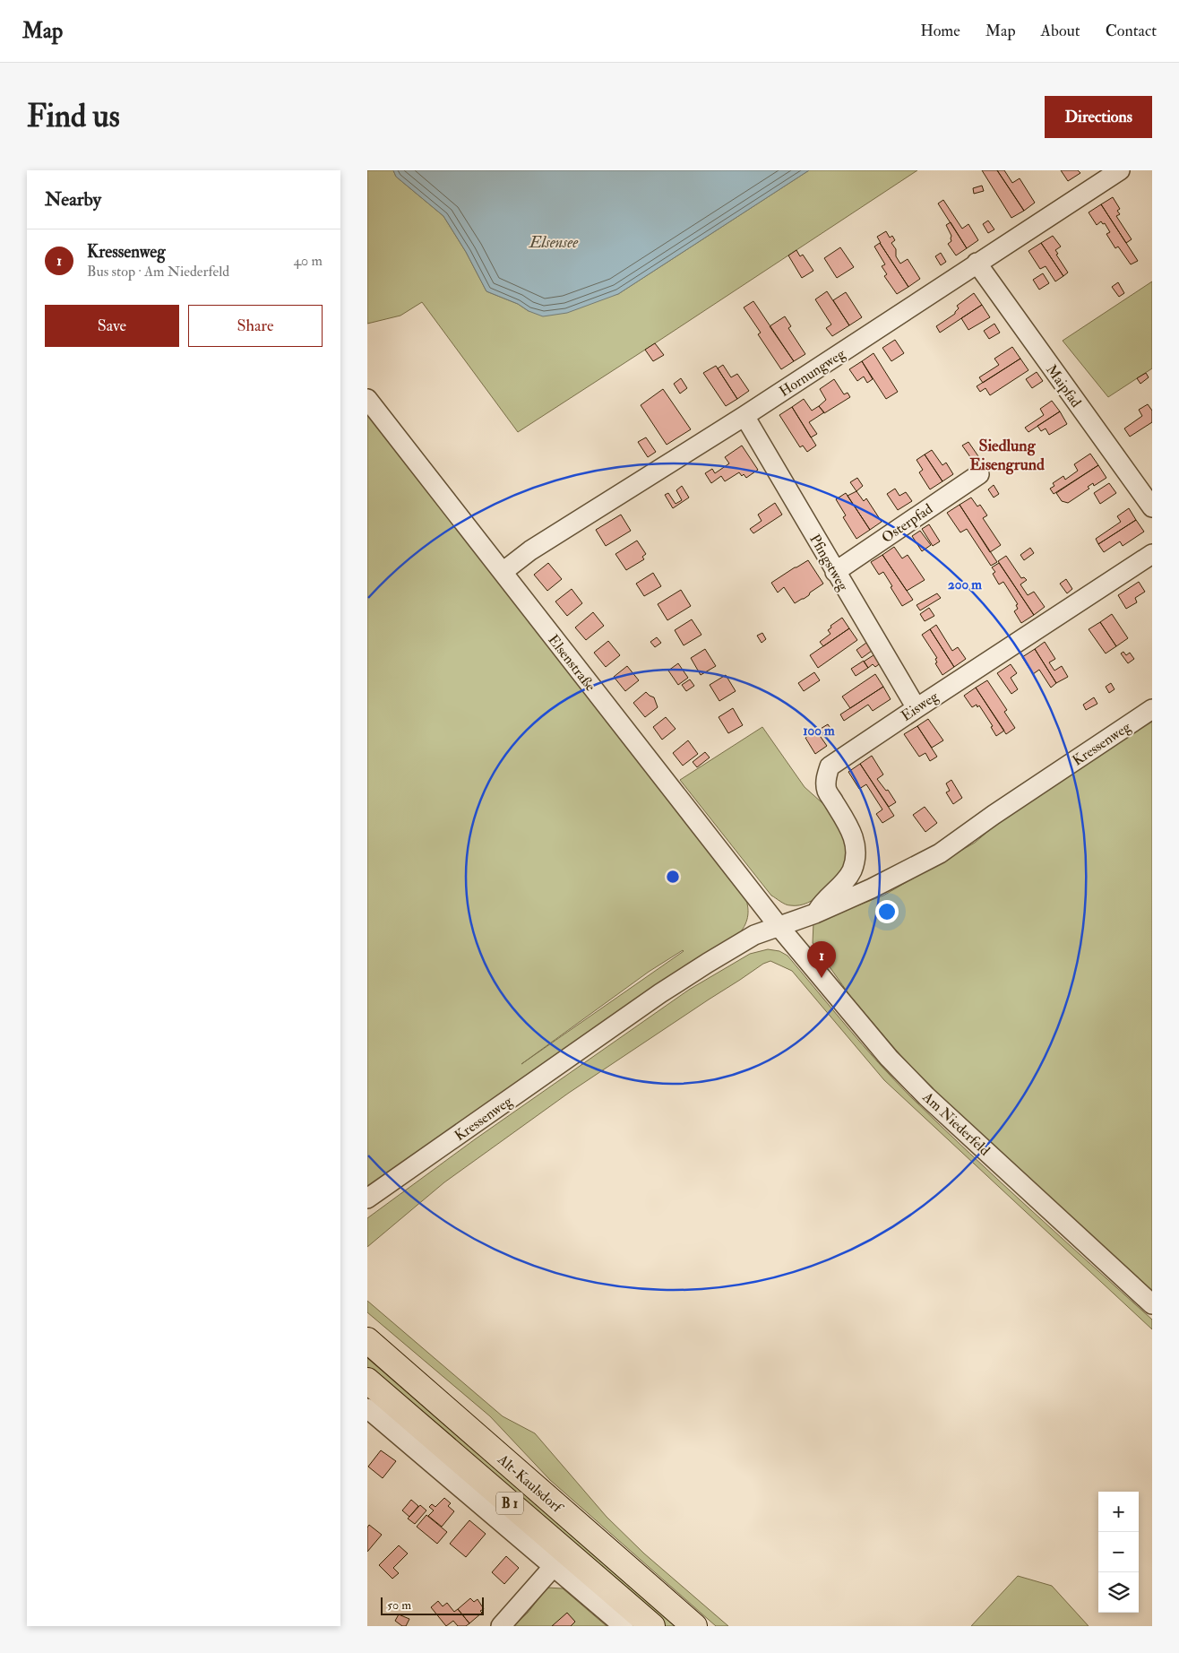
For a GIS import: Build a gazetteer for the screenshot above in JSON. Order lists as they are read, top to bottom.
{
  "streets": {
    "main road": ["Alt-Kaulsdorf", "B 1"],
    "street": [
      "Hornungweg",
      "Maipfad",
      "Osterpfad",
      "Pfingstweg",
      "Elsenstraße",
      "Eisweg",
      "Kressenweg",
      "Am Niederfeld"
    ]
  },
  "crossings": [
    ["Hornungweg", "Maipfad"],
    ["Hornungweg", "Pfingstweg"],
    ["Hornungweg", "Elsenstraße"],
    ["Osterpfad", "Pfingstweg"],
    ["Pfingstweg", "Eisweg"],
    ["Elsenstraße", "Kressenweg"],
    ["Elsenstraße", "Am Niederfeld"],
    ["Eisweg", "Kressenweg"],
    ["Kressenweg", "Am Niederfeld"]
  ],
  "districts": ["Siedlung Eisengrund"],
  "water": ["Elsensee"],
  "scale_bar": "50 m",
  "page": {
    "header": "Map",
    "nav": [
      "Home",
      "Map",
      "About",
      "Contact"
    ],
    "buttons": [
      "Directions",
      ["Save", "Share"]
    ],
    "title": "Find us",
    "heading": "Nearby",
    "list": [
      {
        "mark": "1",
        "name": "Kressenweg",
        "note": "Bus stop · Am Niederfeld",
        "value": "40 m"
      }
    ],
    "pins": "1",
    "map_buttons": ["+", "−"],
    "scale": "50 m"
  },
  "rings": ["200 m", "100 m"]
}
